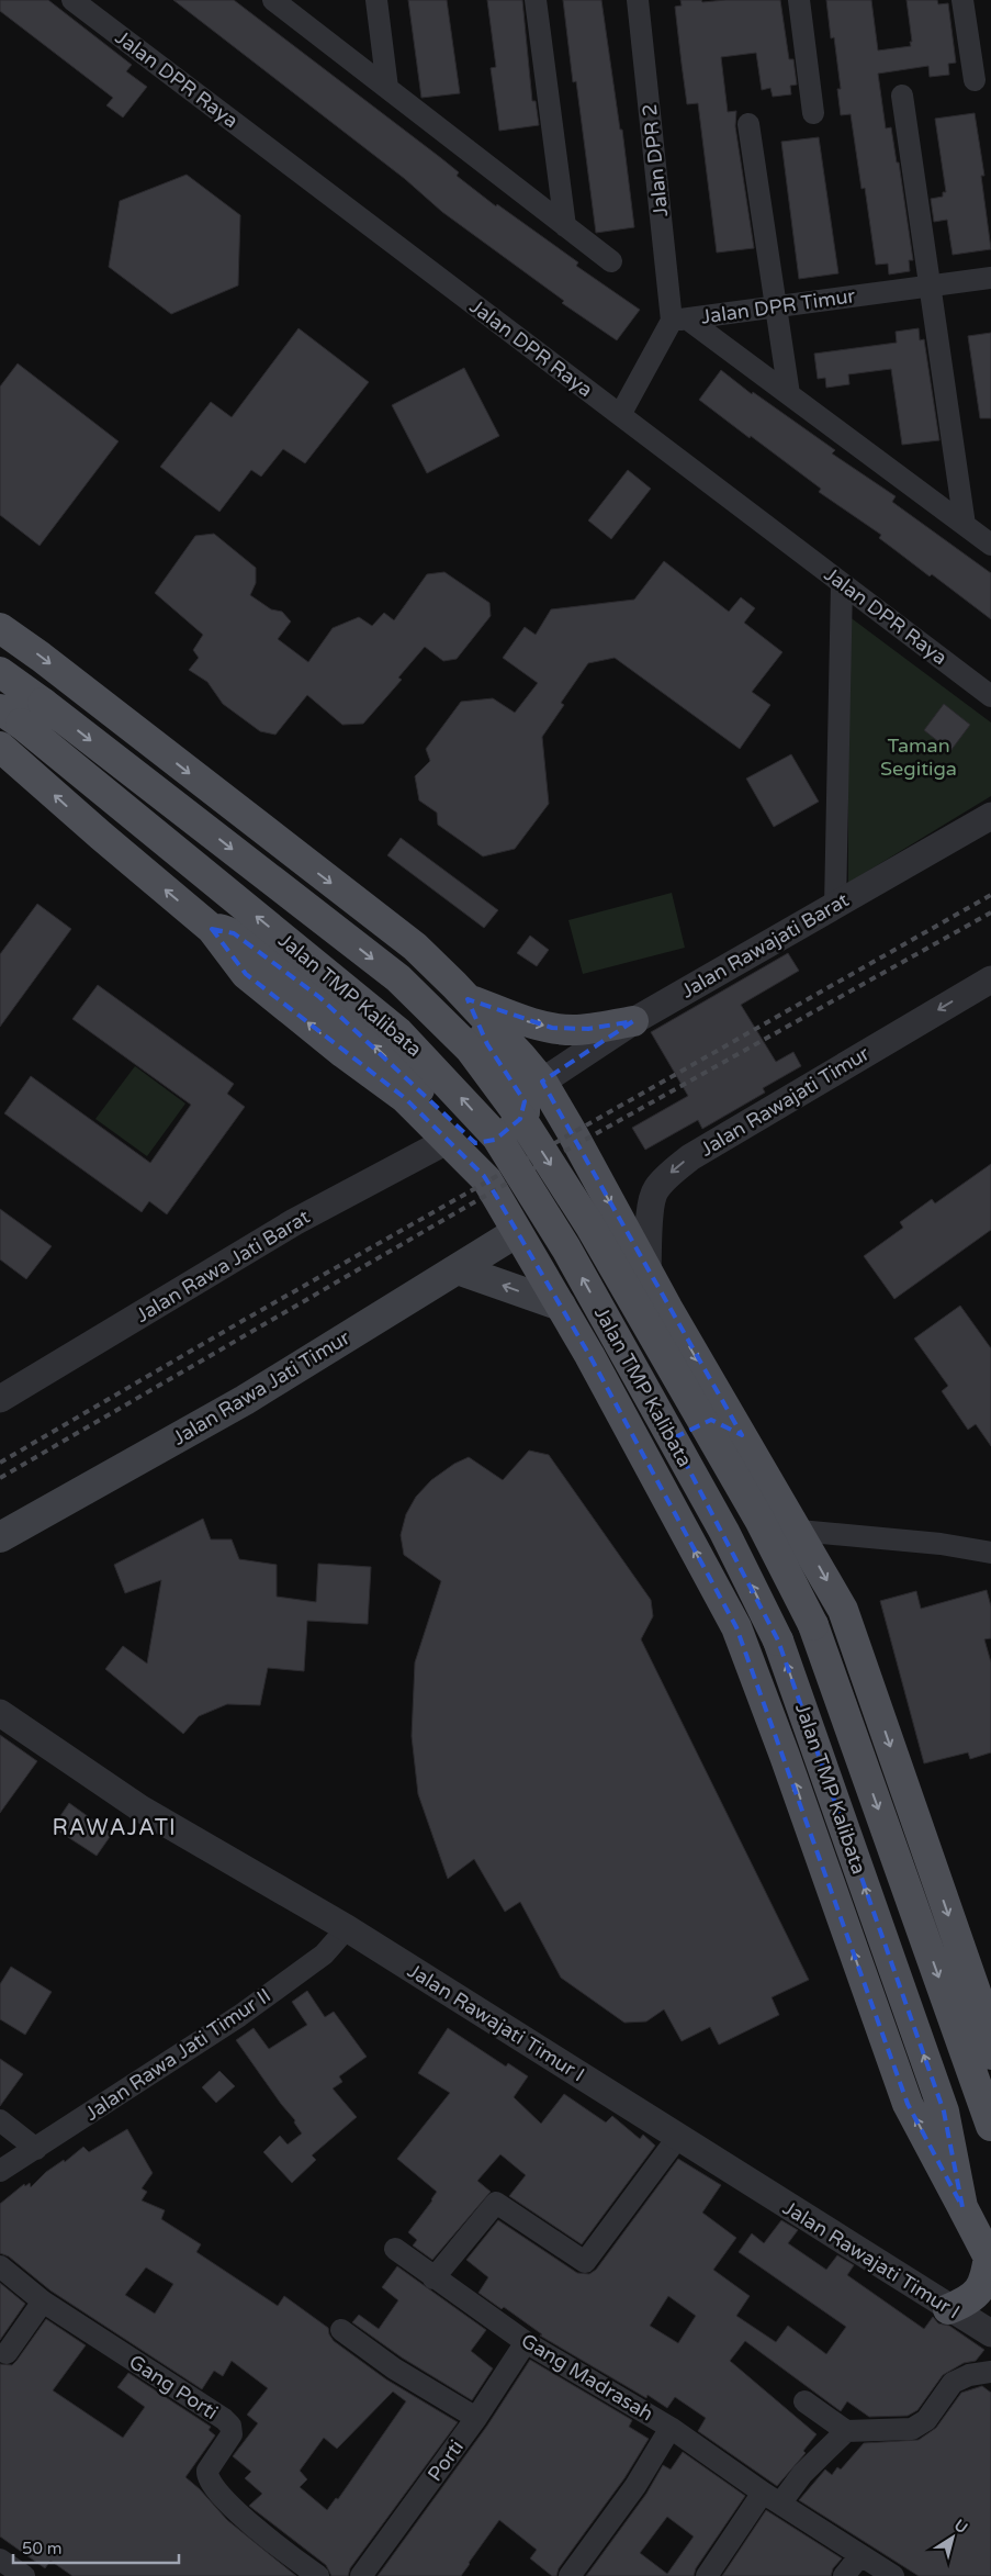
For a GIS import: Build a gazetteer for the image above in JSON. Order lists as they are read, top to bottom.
{
  "streets": {
    "main road": ["Jalan TMP Kalibata", "Jalan Rawa Jati Timur"],
    "street": [
      "Jalan DPR Raya",
      "Jalan DPR 2",
      "Jalan DPR Timur",
      "Jalan Rawajati Barat",
      "Jalan Rawajati Timur",
      "Jalan Rawa Jati Barat",
      "Jalan Rawajati Timur I",
      "Jalan Rawa Jati Timur II",
      "Gang Madrasah",
      "Gang Porti",
      "Porti"
    ]
  },
  "crossings": [
    ["Jalan DPR 2", "Jalan DPR Timur"],
    ["Jalan Rawajati Timur I", "Jalan Rawa Jati Timur II"],
    ["Gang Madrasah", "Porti"]
  ],
  "one_way": ["Jalan Rawajati Timur"],
  "districts": ["RAWAJATI"],
  "parks": ["Taman Segitiga"],
  "scale_bar": "50 m",
  "north": "top right"
}
